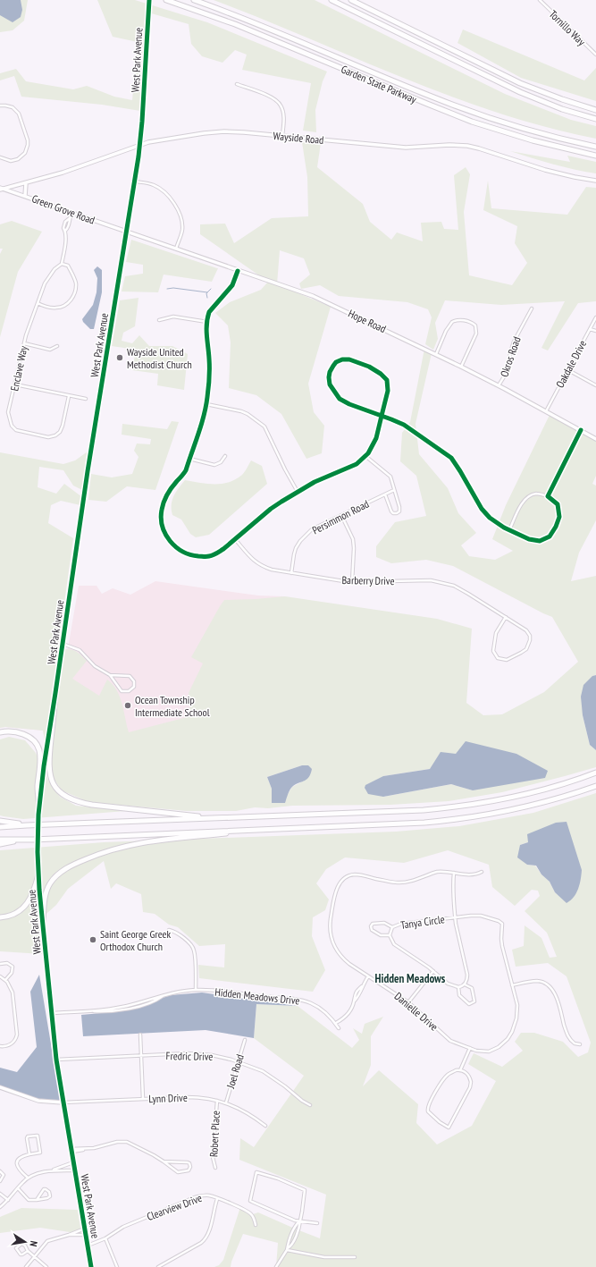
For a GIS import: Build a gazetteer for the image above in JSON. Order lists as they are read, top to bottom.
{
  "streets": {
    "highway": ["Garden State Parkway"],
    "street": [
      "Tornillo Way",
      "West Park Avenue",
      "Wayside Road",
      "Green Grove Road",
      "Hope Road",
      "Okros Road",
      "Oakdale Drive",
      "Enclave Way",
      "Persimmon Road",
      "Barberry Drive",
      "Tanya Circle",
      "Hidden Meadows Drive",
      "Danielle Drive",
      "Fredric Drive",
      "Joel Road",
      "Lynn Drive",
      "Robert Place",
      "Clearview Drive"
    ]
  },
  "crossings": [
    ["West Park Avenue", "Wayside Road"],
    ["West Park Avenue", "Green Grove Road"],
    ["West Park Avenue", "Hope Road"],
    ["West Park Avenue", "Hidden Meadows Drive"],
    ["West Park Avenue", "Fredric Drive"],
    ["West Park Avenue", "Lynn Drive"],
    ["West Park Avenue", "Clearview Drive"],
    ["Wayside Road", "Green Grove Road"],
    ["Green Grove Road", "Hope Road"],
    ["Hope Road", "Okros Road"],
    ["Hope Road", "Oakdale Drive"],
    ["Persimmon Road", "Barberry Drive"],
    ["Tanya Circle", "Danielle Drive"],
    ["Fredric Drive", "Joel Road"],
    ["Joel Road", "Lynn Drive"],
    ["Lynn Drive", "Robert Place"]
  ],
  "districts": ["Hidden Meadows"],
  "places": ["Wayside United Methodist Church", "Ocean Township Intermediate School", "Saint George Greek Orthodox Church"],
  "north": "right"
}
